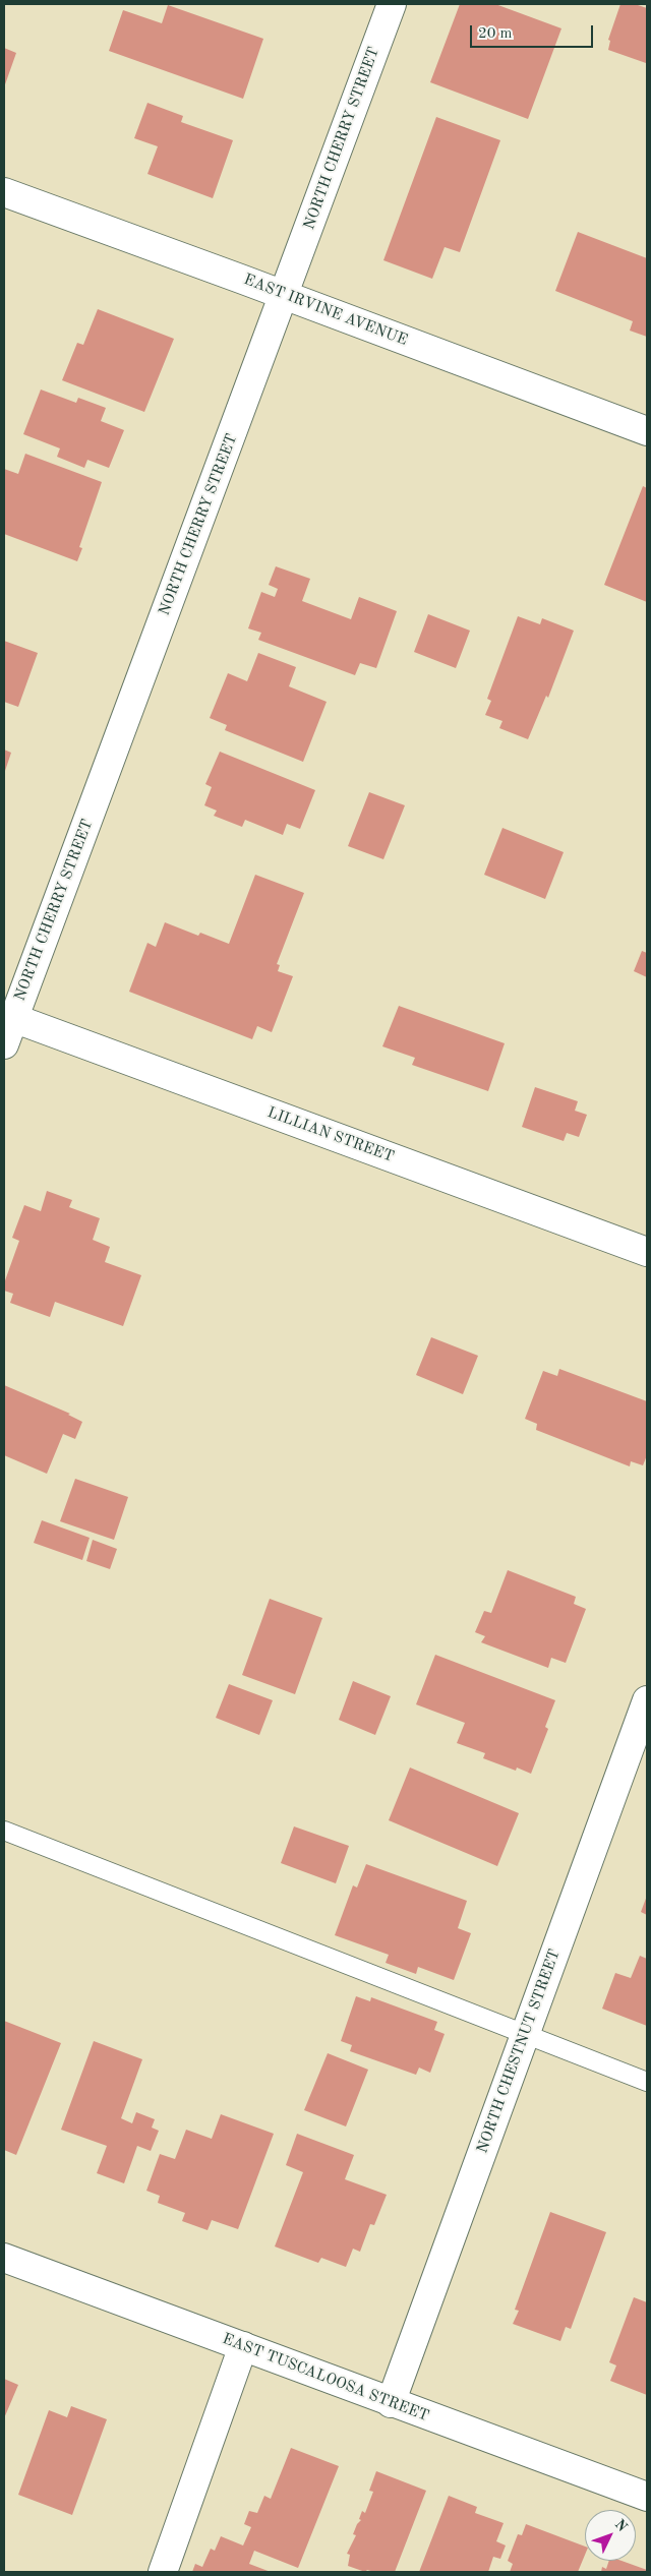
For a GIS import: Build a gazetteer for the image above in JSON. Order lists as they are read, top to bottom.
{
  "streets": {
    "street": [
      "NORTH CHERRY STREET",
      "EAST IRVINE AVENUE",
      "LILLIAN STREET",
      "NORTH CHESTNUT STREET",
      "EAST TUSCALOOSA STREET"
    ]
  },
  "crossings": [
    ["NORTH CHERRY STREET", "EAST IRVINE AVENUE"],
    ["NORTH CHERRY STREET", "LILLIAN STREET"],
    ["NORTH CHESTNUT STREET", "EAST TUSCALOOSA STREET"]
  ],
  "scale_bar": "20 m",
  "north": "top right"
}
